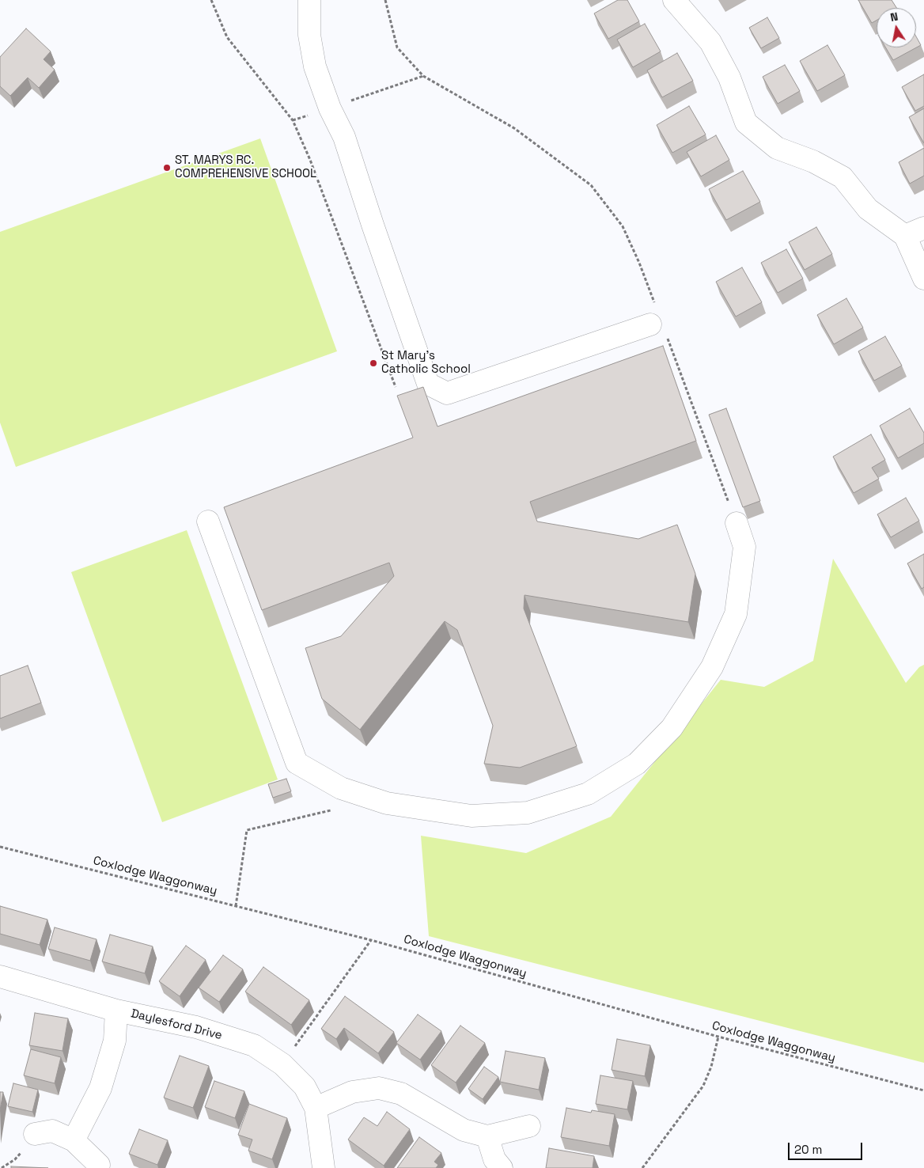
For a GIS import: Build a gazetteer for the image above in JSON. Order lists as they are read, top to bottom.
{
  "streets": {
    "street": ["Daylesford Drive"],
    "path": ["Coxlodge Waggonway"]
  },
  "places": ["ST. MARYS RC. COMPREHENSIVE SCHOOL", "St Mary's Catholic School"],
  "scale_bar": "20 m",
  "north": "top"
}
